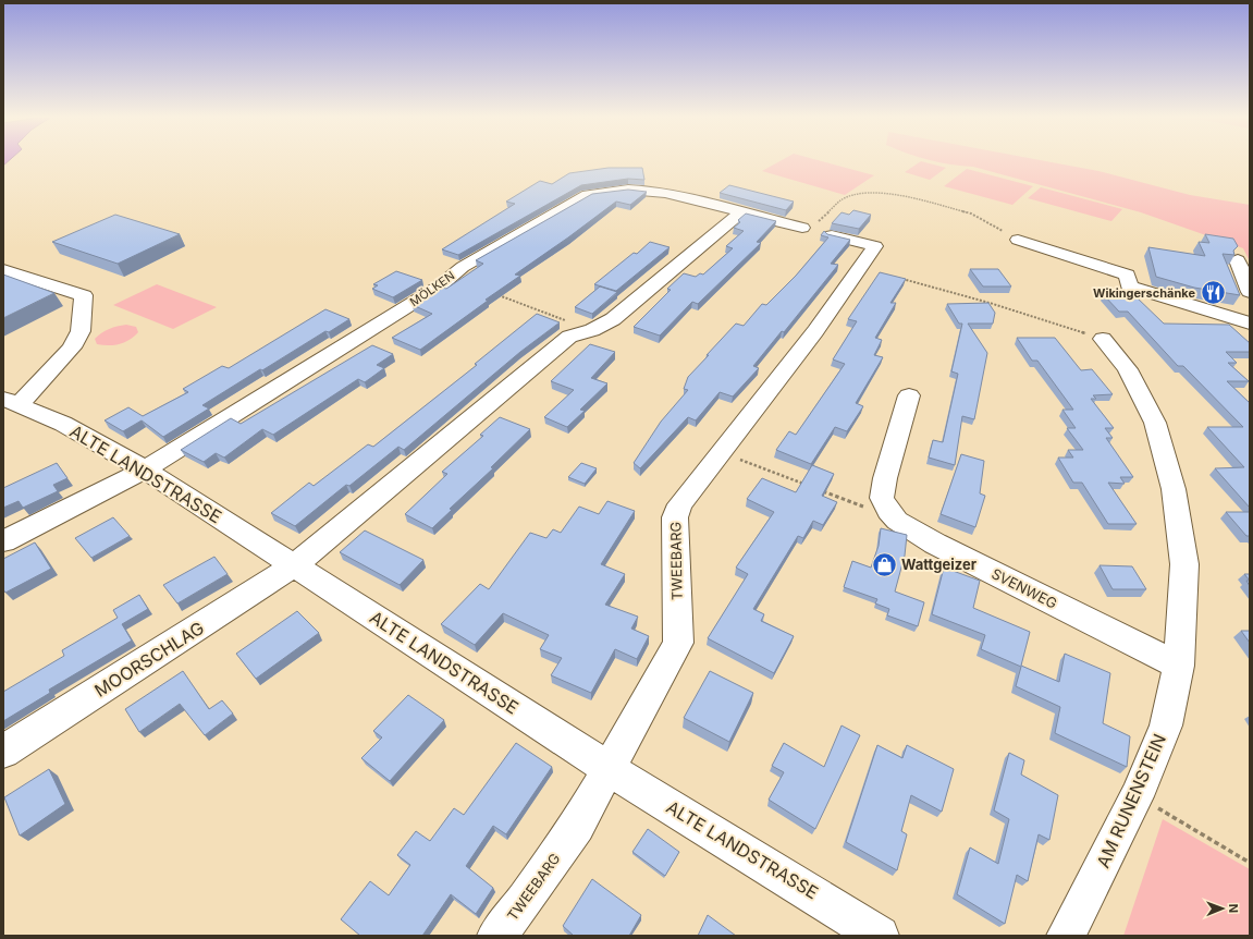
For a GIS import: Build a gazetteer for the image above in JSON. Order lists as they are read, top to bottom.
{
  "streets": {
    "street": [
      "MÖLKEN",
      "ALTE LANDSTRASSE",
      "TWEEBARG",
      "SVENWEG",
      "MOORSCHLAG",
      "AM RUNENSTEIN"
    ]
  },
  "crossings": [
    ["MÖLKEN", "ALTE LANDSTRASSE"],
    ["MÖLKEN", "TWEEBARG"],
    ["ALTE LANDSTRASSE", "TWEEBARG"],
    ["ALTE LANDSTRASSE", "MOORSCHLAG"],
    ["SVENWEG", "AM RUNENSTEIN"]
  ],
  "places": {
    "restaurant": ["Wikingerschänke"],
    "shop": ["Wattgeizer"]
  },
  "north": "right"
}
